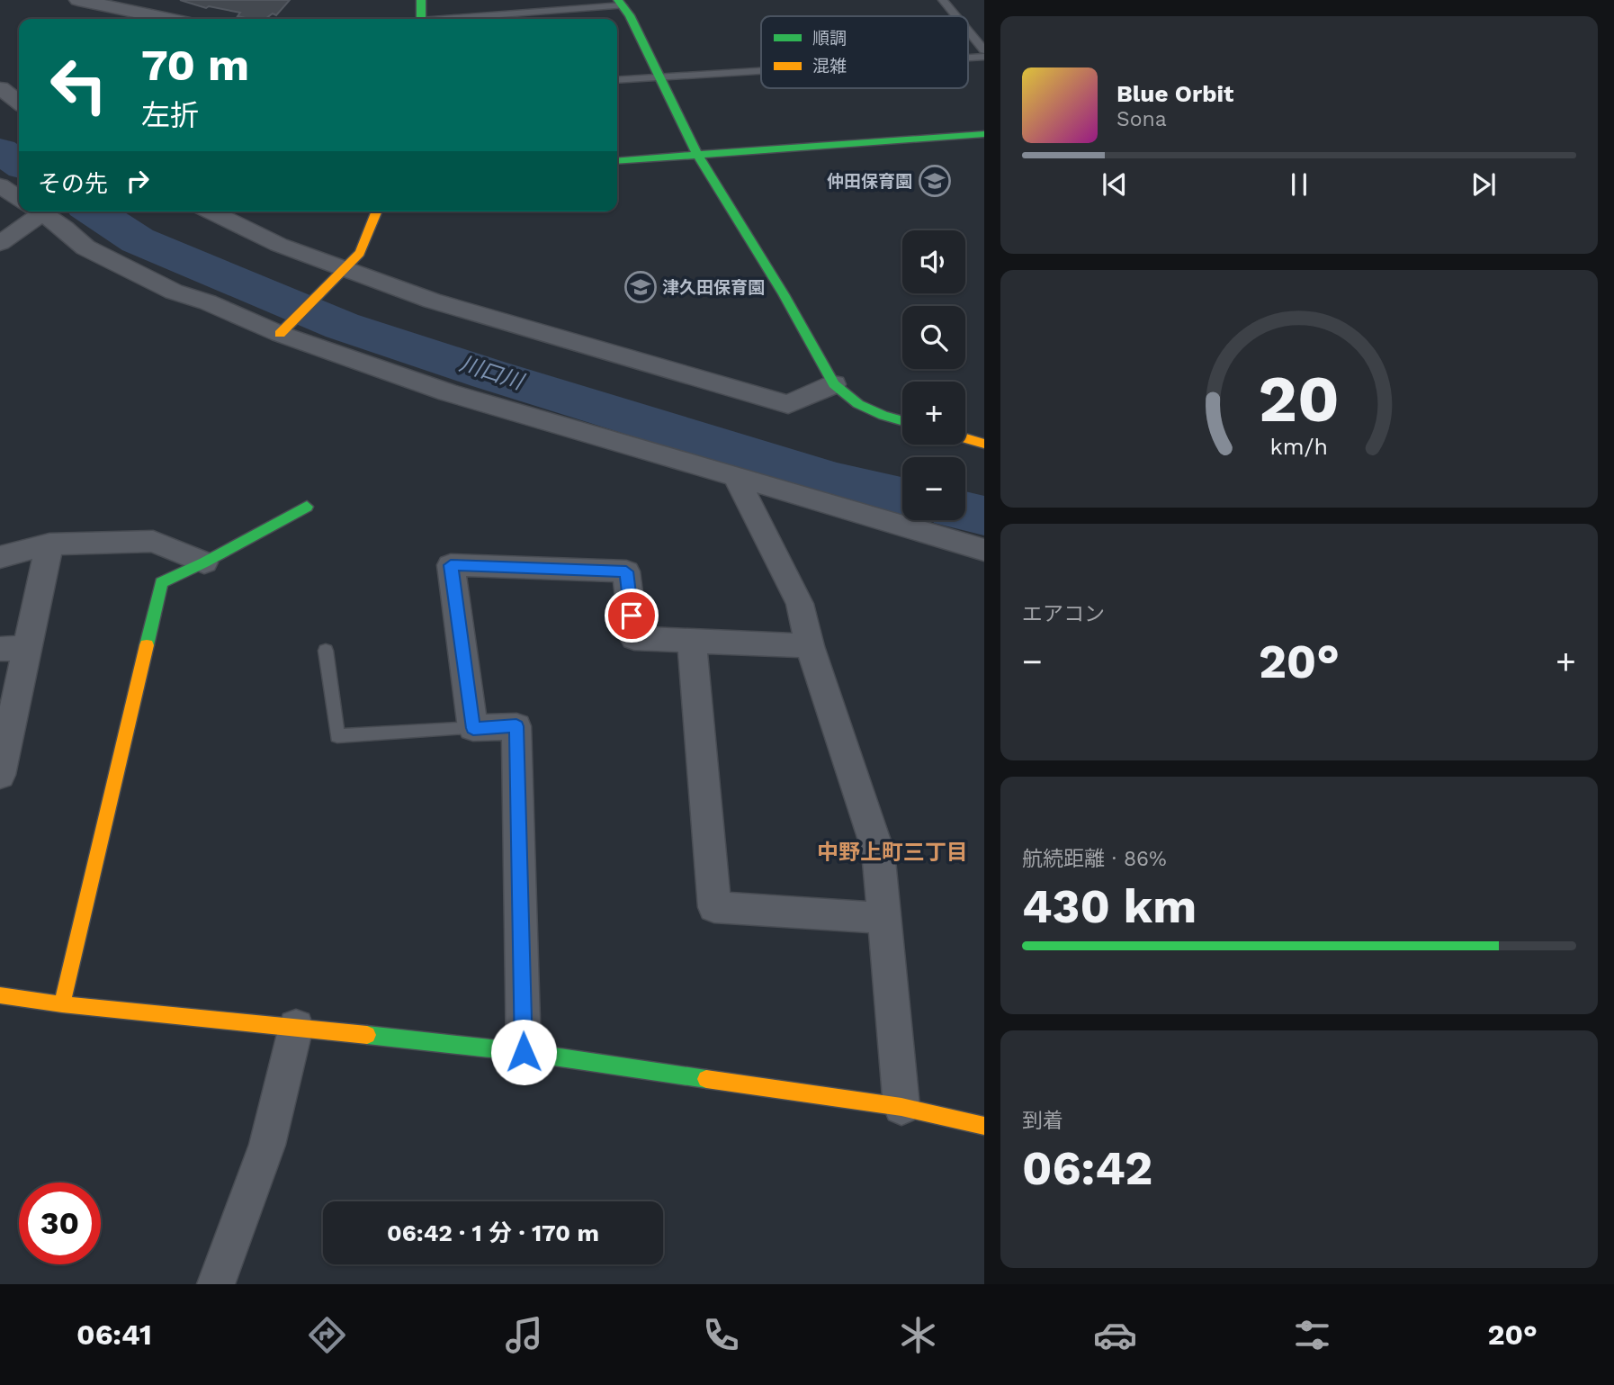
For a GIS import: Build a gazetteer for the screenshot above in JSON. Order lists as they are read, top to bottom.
{
  "districts": ["中野上町三丁目"],
  "water": ["川口川"],
  "places": {
    "school or university": ["仲田保育園", "津久田保育園"]
  },
  "legend": ["順調", "混雑"],
  "page": {
    "turn": ["70 m", "左折"],
    "song": ["Blue Orbit", "Sona"],
    "then": "その先",
    "map_buttons": ["+", "−"],
    "tile": [
      "エアコン",
      ["航続距離 · 86%", "430 km"],
      ["到着", "06:42"]
    ],
    "heat": ["−", "20°", "+"],
    "limit": "30",
    "trip": "06:42 · 1 分 · 170 m",
    "tabs": ["06:41", "20°"],
    "gauge": ["20", "km/h"]
  }
}
